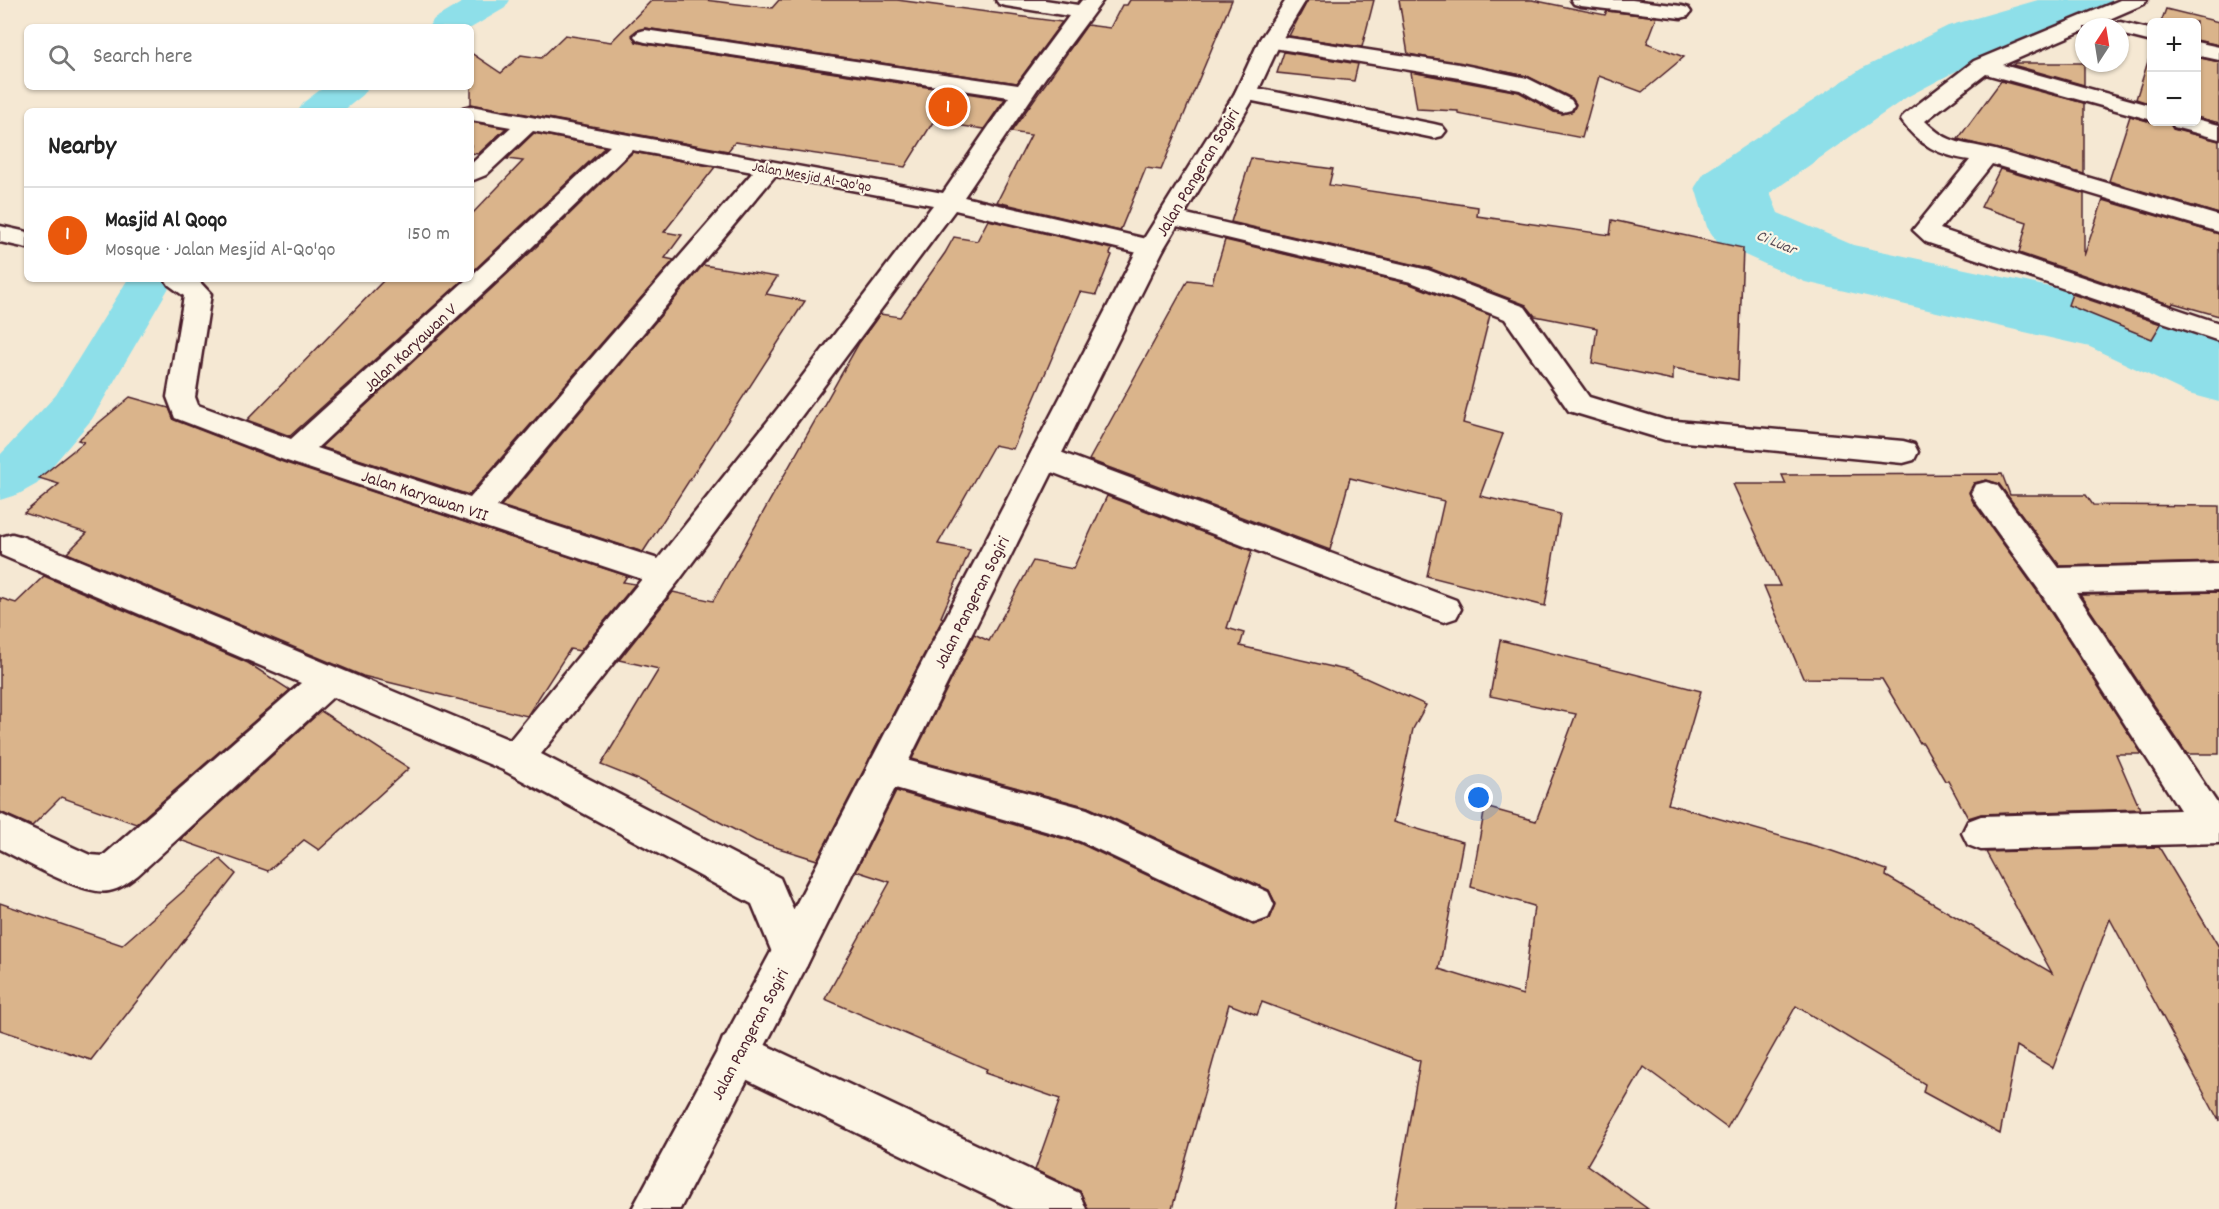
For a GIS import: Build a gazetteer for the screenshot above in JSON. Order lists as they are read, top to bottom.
{
  "streets": {
    "street": [
      "Jalan Pangeran Sogiri",
      "Jalan Mesjid Al-Qo'qo",
      "Jalan Karyawan V",
      "Jalan Karyawan VII"
    ]
  },
  "crossings": [
    ["Jalan Pangeran Sogiri", "Jalan Mesjid Al-Qo'qo"],
    ["Jalan Mesjid Al-Qo'qo", "Jalan Karyawan V"],
    ["Jalan Karyawan V", "Jalan Karyawan VII"]
  ],
  "water": ["Ci Luar"],
  "north": "top",
  "page": {
    "map_buttons": ["+", "−"],
    "search": "Search here",
    "pins": "1",
    "heading": "Nearby",
    "list": [
      {
        "mark": "1",
        "name": "Masjid Al Qoqo",
        "note": "Mosque · Jalan Mesjid Al-Qo'qo",
        "value": "150 m"
      }
    ]
  }
}
